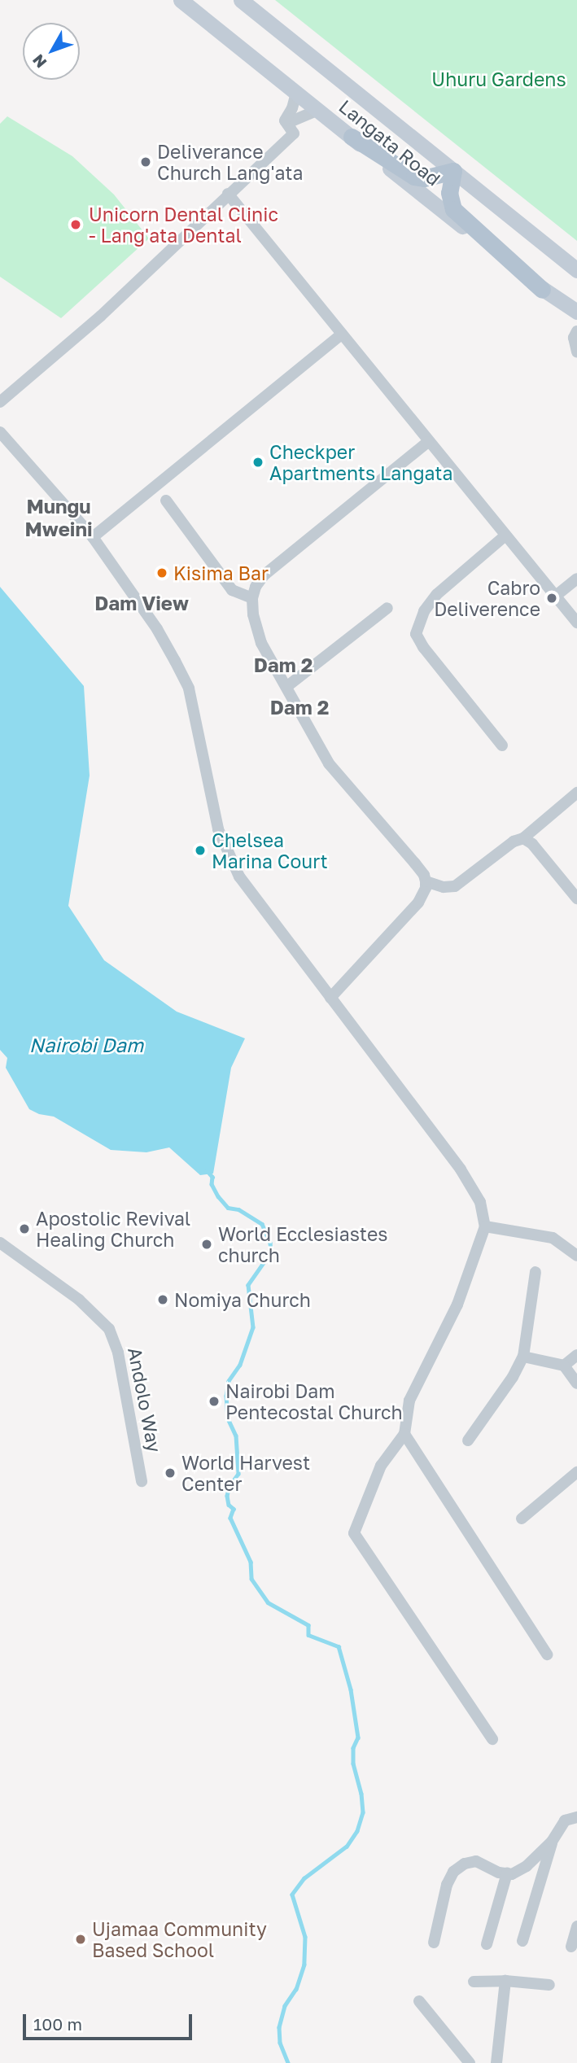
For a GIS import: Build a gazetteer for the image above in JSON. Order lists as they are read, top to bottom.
{
  "streets": {
    "main road": ["Langata Road"],
    "street": ["Andolo Way"]
  },
  "districts": [
    "Mungu Mweini",
    "Dam View",
    "Dam 2",
    "Dam 2"
  ],
  "water": ["Nairobi Dam"],
  "parks": ["Uhuru Gardens"],
  "places": [
    "Deliverance Church Lang'ata",
    "Unicorn Dental Clinic - Lang'ata Dental",
    "Checkper Apartments Langata",
    "Kisima Bar",
    "Cabro Deliverence",
    "Chelsea Marina Court",
    "Apostolic Revival Healing Church",
    "World Ecclesiastes church",
    "Nomiya Church",
    "Nairobi Dam Pentecostal Church",
    "World Harvest Center",
    "Ujamaa Community Based School"
  ],
  "scale_bar": "100 m",
  "north": "bottom left"
}
